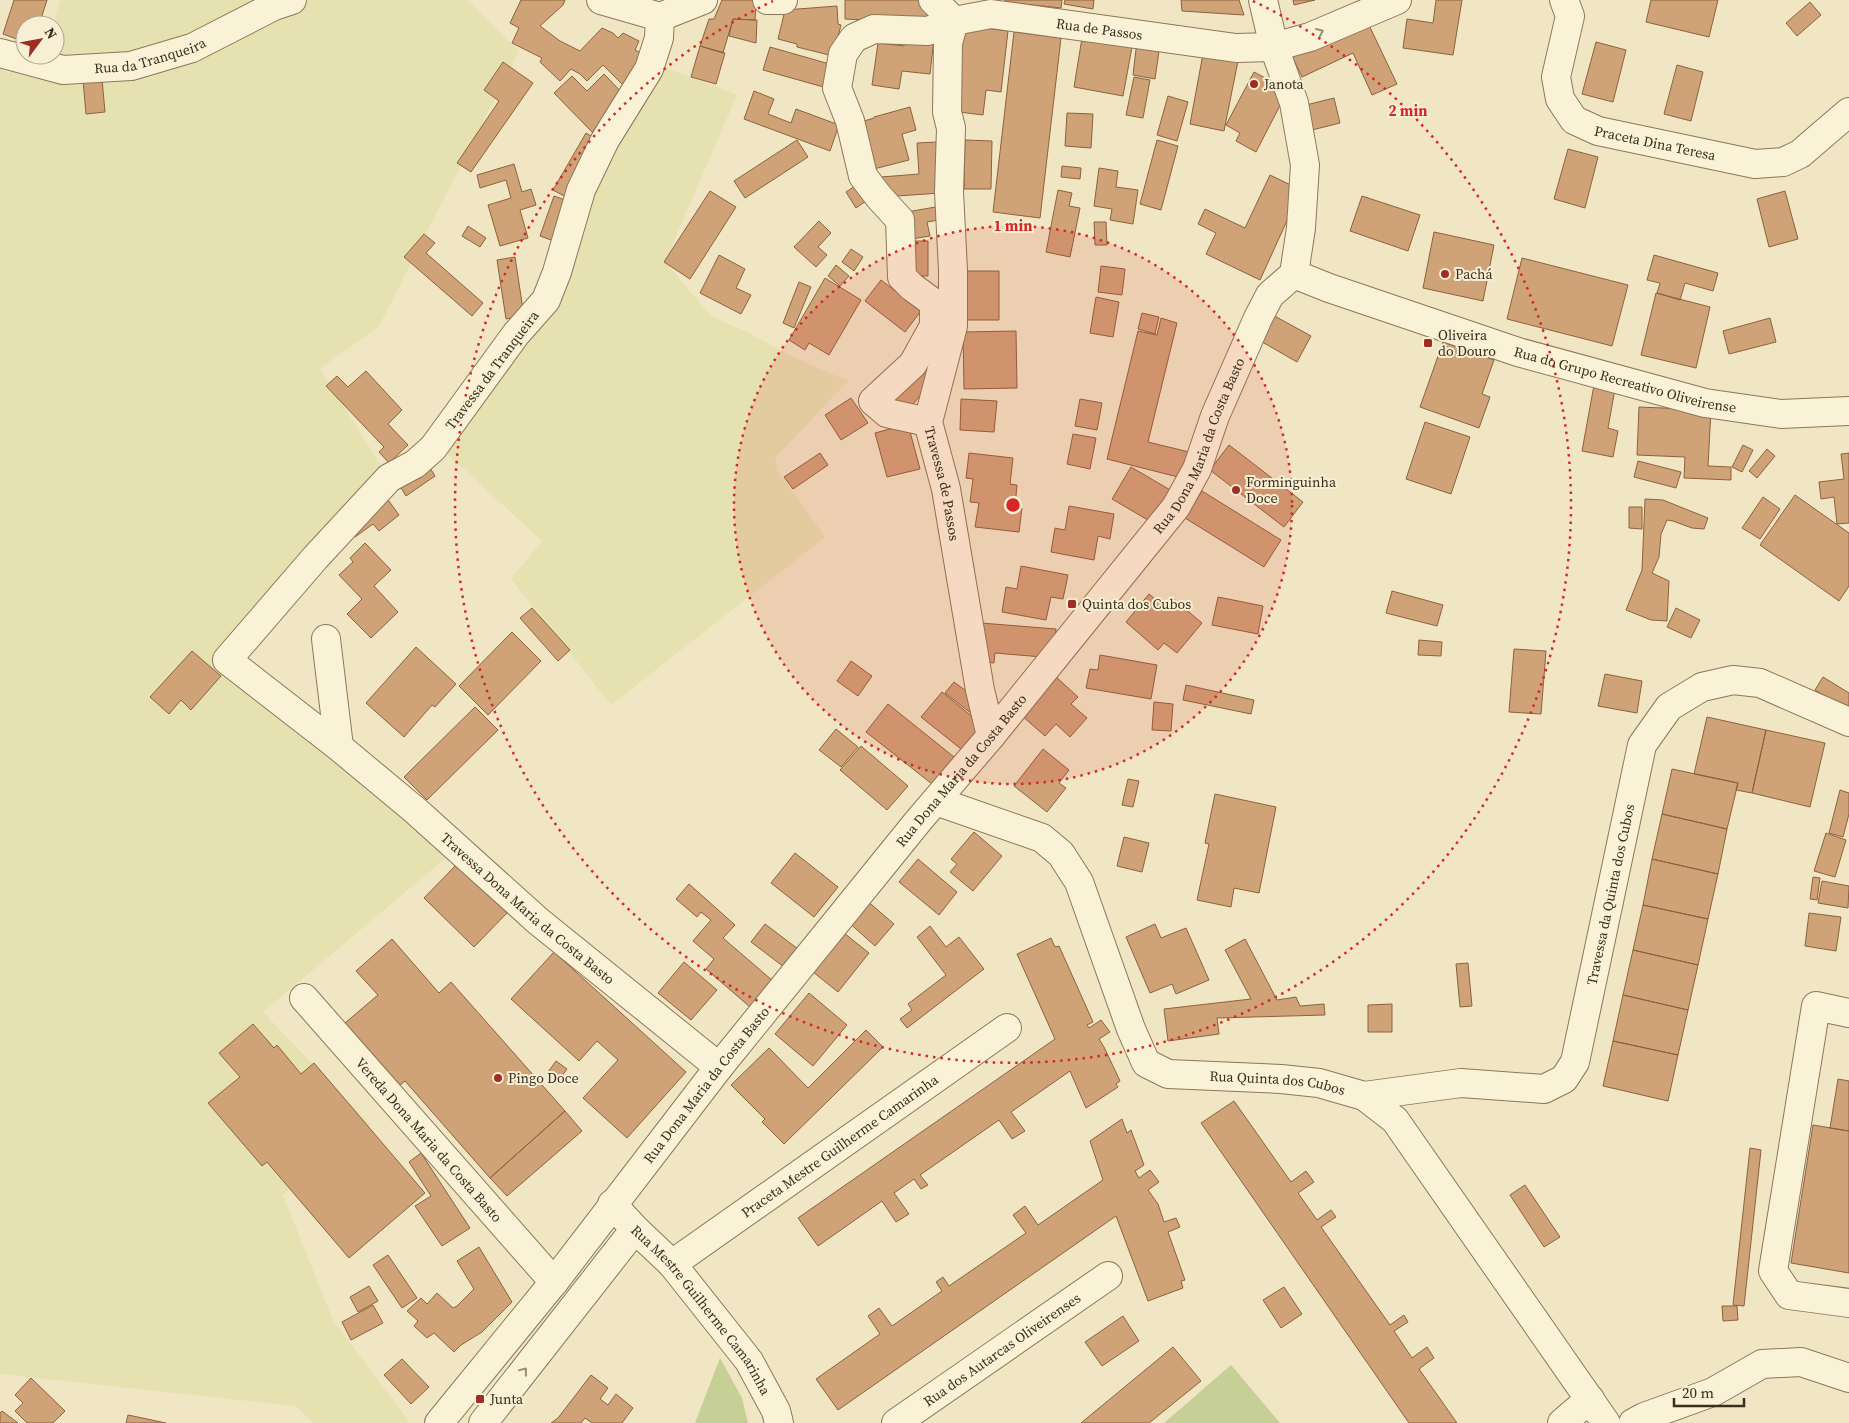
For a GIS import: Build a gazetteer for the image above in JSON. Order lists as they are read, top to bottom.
{
  "streets": {
    "street": [
      "Rua de Passos",
      "Rua da Tranqueira",
      "Praceta Dina Teresa",
      "Travessa da Tranqueira",
      "Rua do Grupo Recreativo Oliveirense",
      "Rua Dona Maria da Costa Basto",
      "Travessa de Passos",
      "Travessa da Quinta dos Cubos",
      "Travessa Dona Maria da Costa Basto",
      "Rua Quinta dos Cubos",
      "Vereda Dona Maria da Costa Basto",
      "Praceta Mestre Guilherme Camarinha",
      "Rua Mestre Guilherme Camarinha",
      "Rua dos Autarcas Oliveirenses"
    ]
  },
  "crossings": [
    ["Rua de Passos", "Travessa de Passos"],
    ["Travessa da Tranqueira", "Travessa Dona Maria da Costa Basto"],
    ["Rua do Grupo Recreativo Oliveirense", "Rua Dona Maria da Costa Basto"],
    ["Rua Dona Maria da Costa Basto", "Travessa de Passos"],
    ["Rua Dona Maria da Costa Basto", "Travessa Dona Maria da Costa Basto"],
    ["Rua Dona Maria da Costa Basto", "Rua Quinta dos Cubos"],
    ["Rua Dona Maria da Costa Basto", "Vereda Dona Maria da Costa Basto"],
    ["Rua Dona Maria da Costa Basto", "Rua Mestre Guilherme Camarinha"],
    ["Travessa da Quinta dos Cubos", "Rua Quinta dos Cubos"],
    ["Praceta Mestre Guilherme Camarinha", "Rua Mestre Guilherme Camarinha"]
  ],
  "places": {
    "other": [
      "Janota",
      "Pachá",
      "Forminguinha Doce",
      "Pingo Doce"
    ],
    "transit": ["Oliveira do Douro", "Quinta dos Cubos", "Junta"]
  },
  "scale_bar": "20 m",
  "north": "top right",
  "rings": ["2 min", "1 min"]
}
